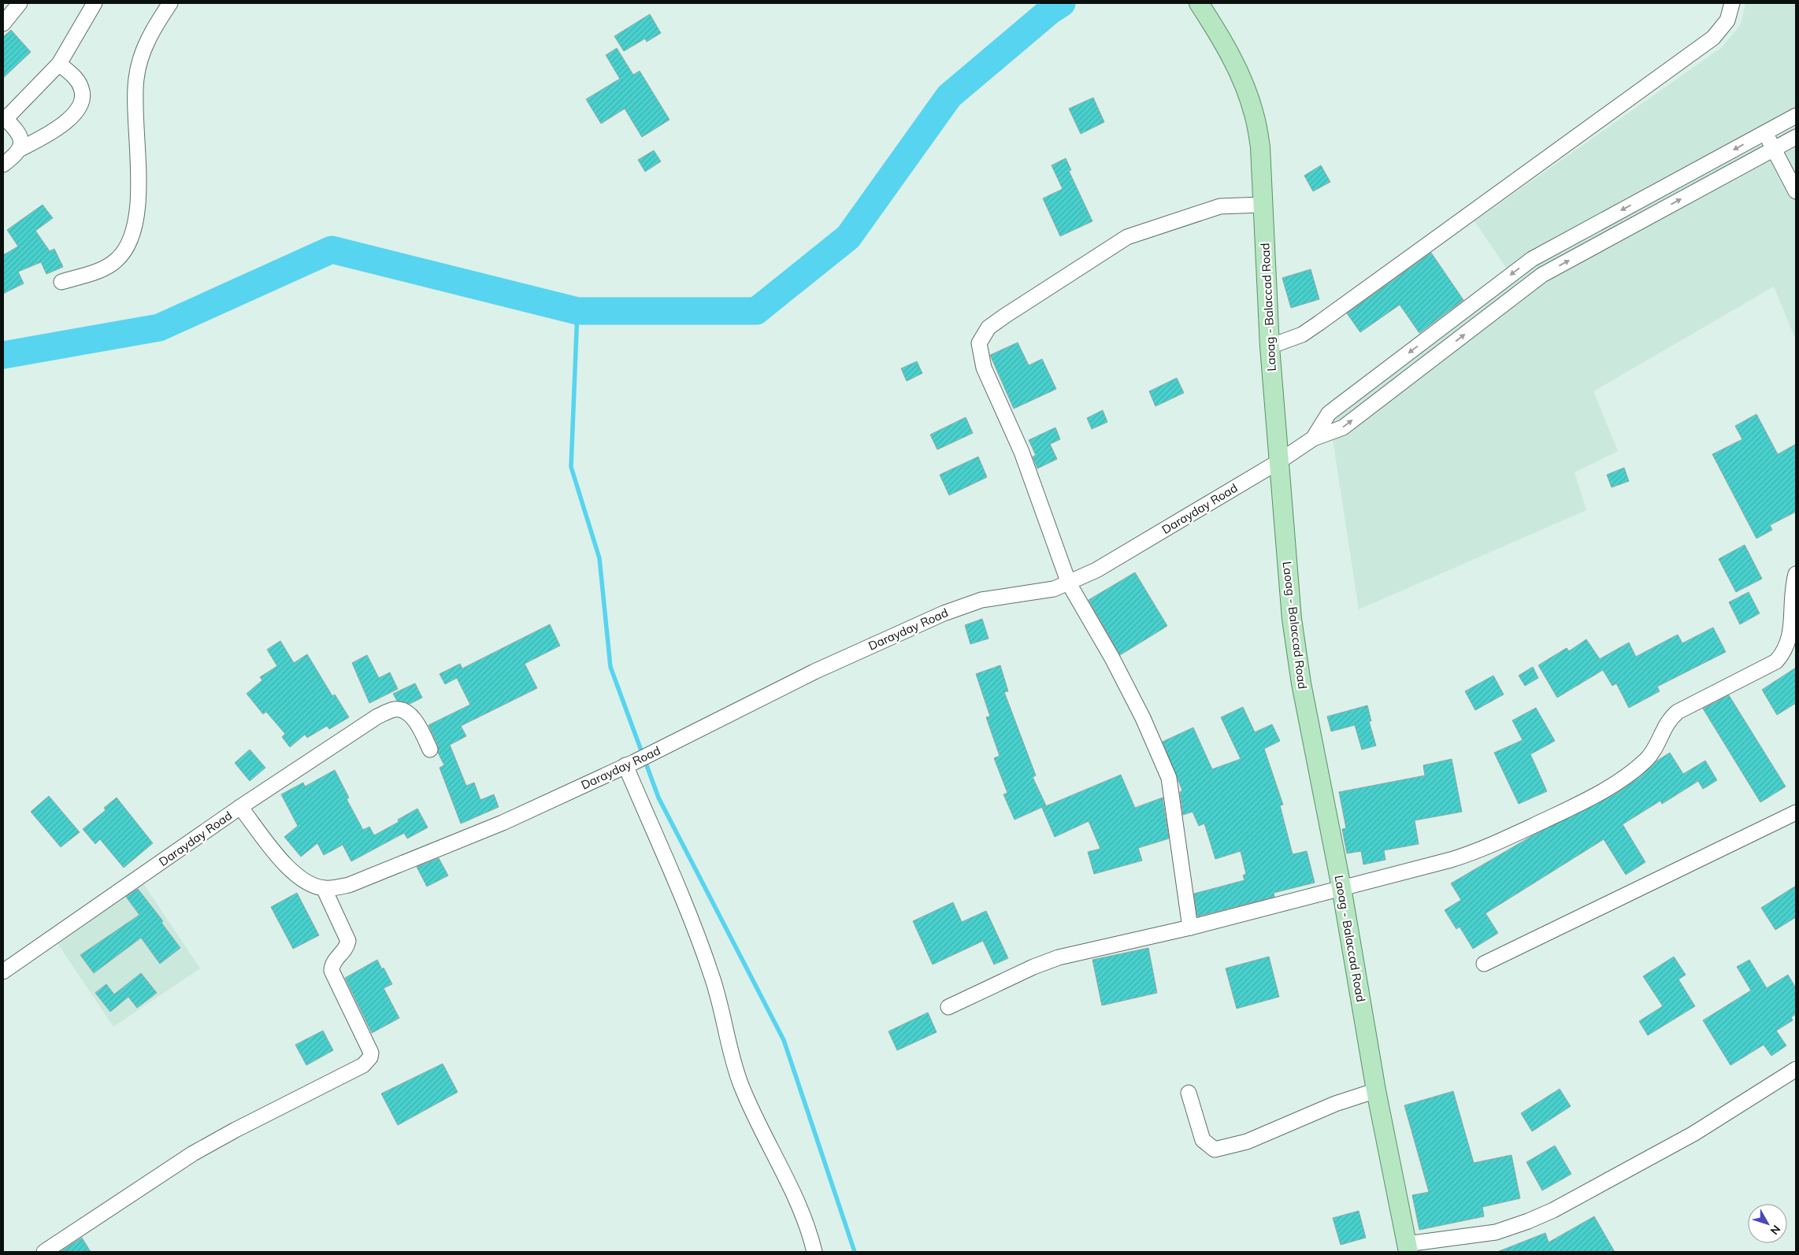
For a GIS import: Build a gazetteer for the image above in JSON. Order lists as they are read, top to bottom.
{
  "streets": {
    "main road": ["Laoag - Balaccad Road"],
    "street": ["Darayday Road"]
  },
  "crossings": [
    ["Laoag - Balaccad Road", "Darayday Road"]
  ],
  "north": "bottom right"
}
